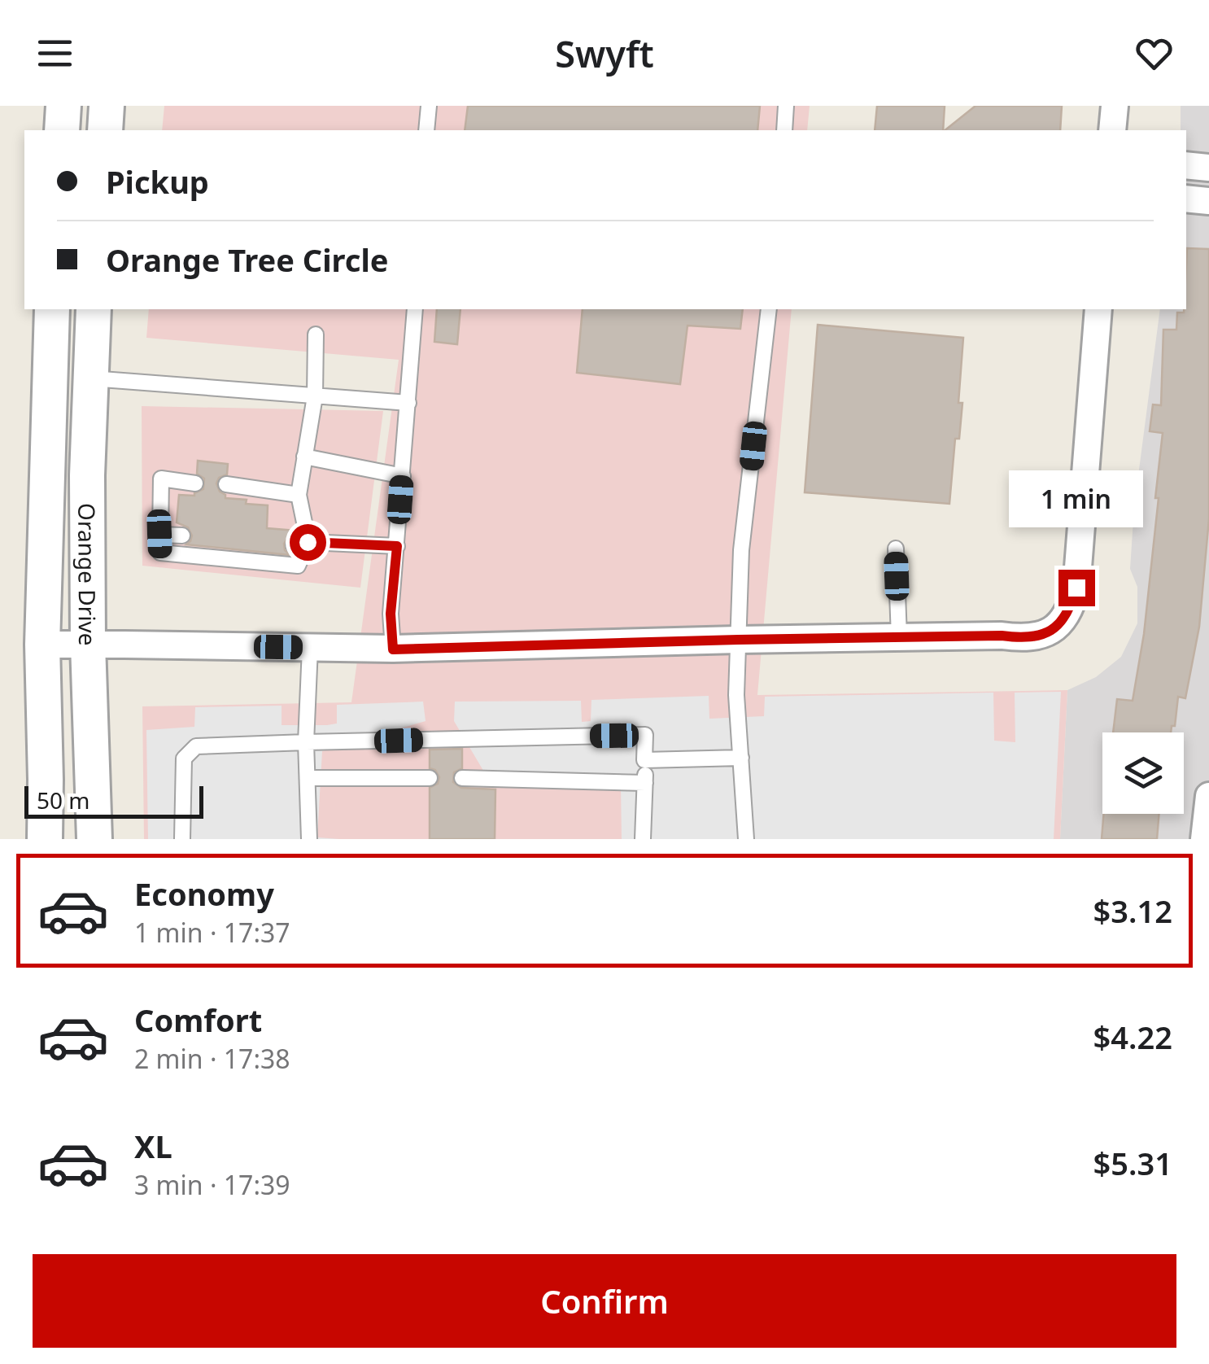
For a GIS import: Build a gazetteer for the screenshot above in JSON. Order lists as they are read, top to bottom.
{
  "streets": {
    "street": ["Orange Drive"]
  },
  "scale_bar": "50 m",
  "page": {
    "header": "Swyft",
    "banner": ["Pickup", "Orange Tree Circle"],
    "bubble": "1 min",
    "scale": "50 m",
    "list": [
      {
        "name": "Economy",
        "note": "1 min · 17:37",
        "value": "$3.12"
      },
      {
        "name": "Comfort",
        "note": "2 min · 17:38",
        "value": "$4.22"
      },
      {
        "name": "XL",
        "note": "3 min · 17:39",
        "value": "$5.31"
      }
    ],
    "buttons": "Confirm"
  }
}
